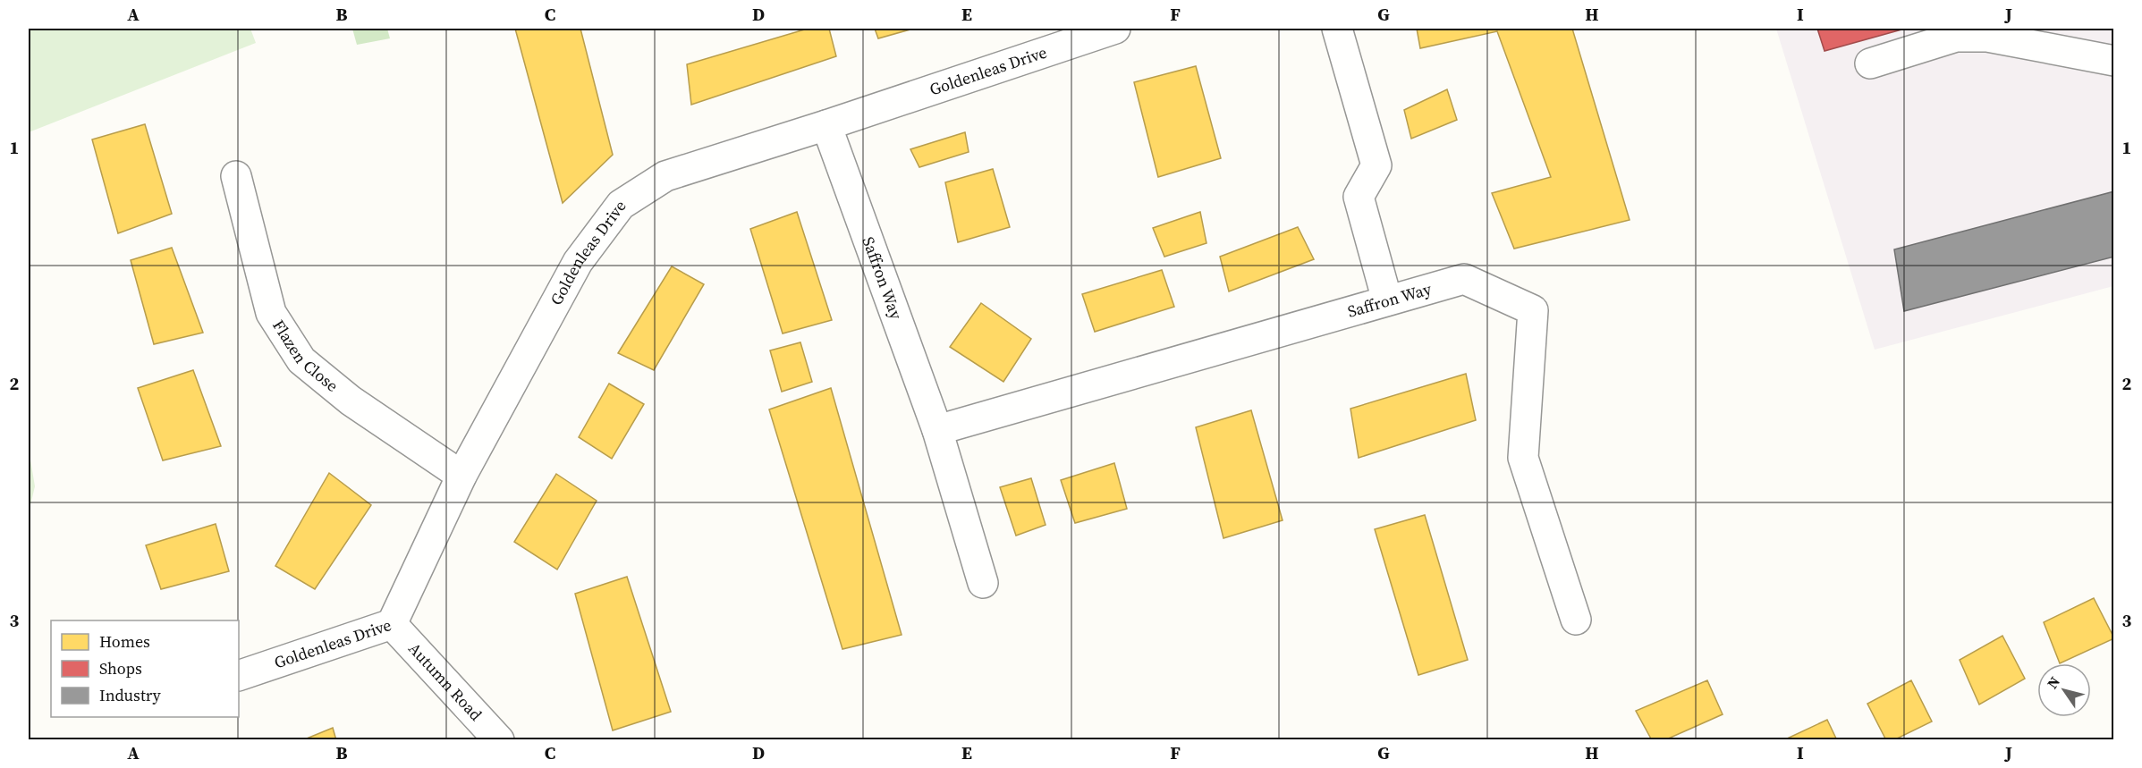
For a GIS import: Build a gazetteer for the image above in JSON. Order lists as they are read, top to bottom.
{
  "streets": {
    "street": [
      "Goldenleas Drive",
      "Saffron Way",
      "Flazen Close",
      "Autumn Road"
    ]
  },
  "crossings": [
    ["Goldenleas Drive", "Saffron Way"],
    ["Goldenleas Drive", "Flazen Close"],
    ["Goldenleas Drive", "Autumn Road"]
  ],
  "legend": ["Homes", "Shops", "Industry"],
  "north": "top left",
  "grid": {
    "columns": [
      "A",
      "B",
      "C",
      "D",
      "E",
      "F",
      "G",
      "H",
      "I",
      "J"
    ],
    "rows": ["1", "2", "3"]
  }
}
